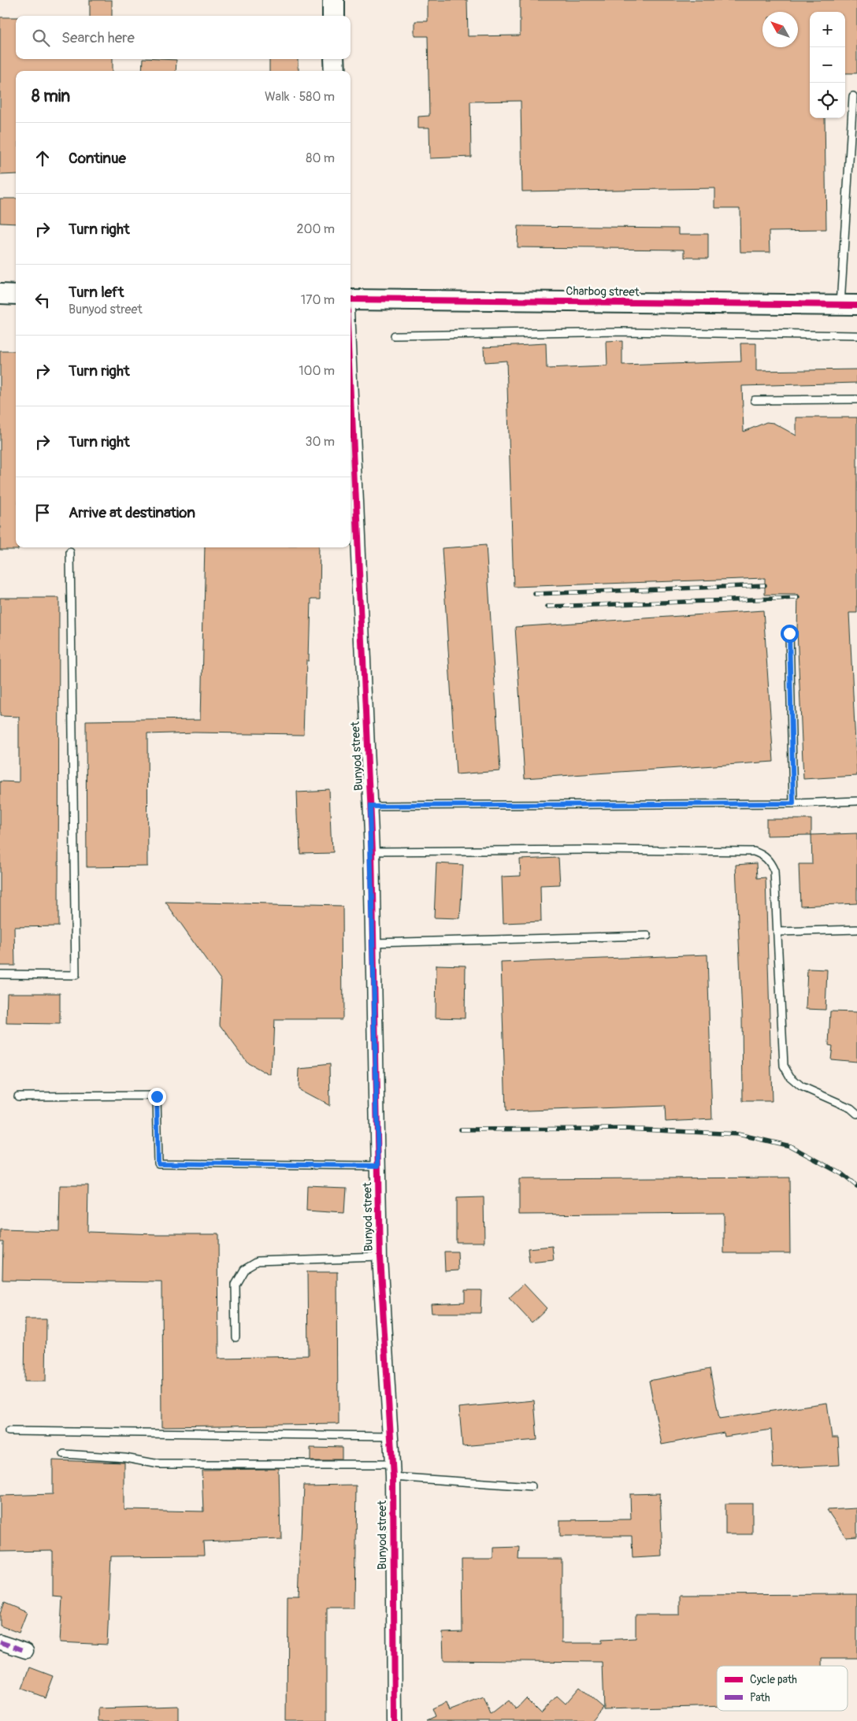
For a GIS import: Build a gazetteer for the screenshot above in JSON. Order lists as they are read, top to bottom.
{
  "streets": {
    "street": ["Charbog street", "Bunyod street"]
  },
  "legend": ["Cycle path", "Path"],
  "north": "top left",
  "page": {
    "map_buttons": ["+", "−"],
    "search": "Search here",
    "heading": ["8 min", "Walk · 580 m"],
    "list": [
      ["Continue", "80 m"],
      ["Turn right", "200 m"],
      ["Turn left", "Bunyod street", "170 m"],
      ["Turn right", "100 m"],
      ["Turn right", "30 m"],
      "Arrive at destination"
    ]
  }
}
